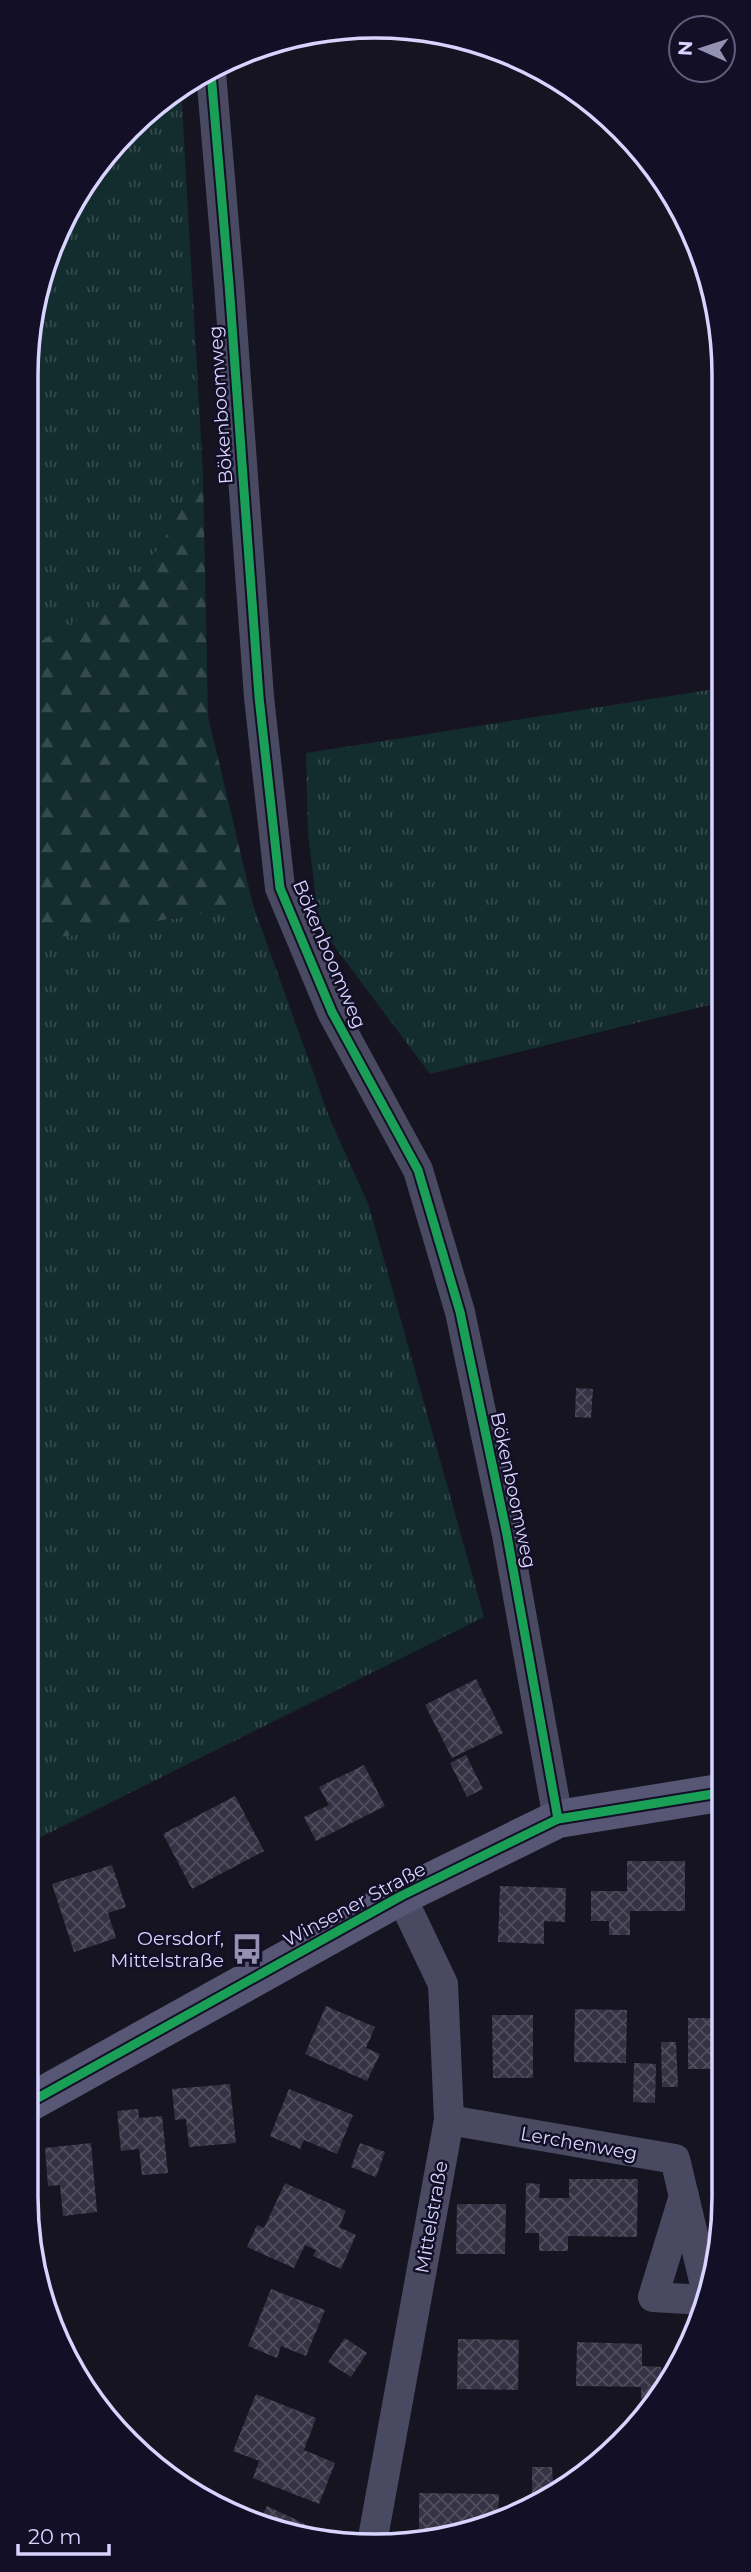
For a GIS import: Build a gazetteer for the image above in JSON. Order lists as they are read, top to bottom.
{
  "streets": {
    "street": [
      "Bökenboomweg",
      "Winsener Straße",
      "Lerchenweg",
      "Mittelstraße"
    ]
  },
  "crossings": [
    ["Bökenboomweg", "Winsener Straße"],
    ["Winsener Straße", "Mittelstraße"],
    ["Lerchenweg", "Mittelstraße"]
  ],
  "places": {
    "bus stop": ["Oersdorf, Mittelstraße"]
  },
  "scale_bar": "20 m",
  "north": "left"
}
